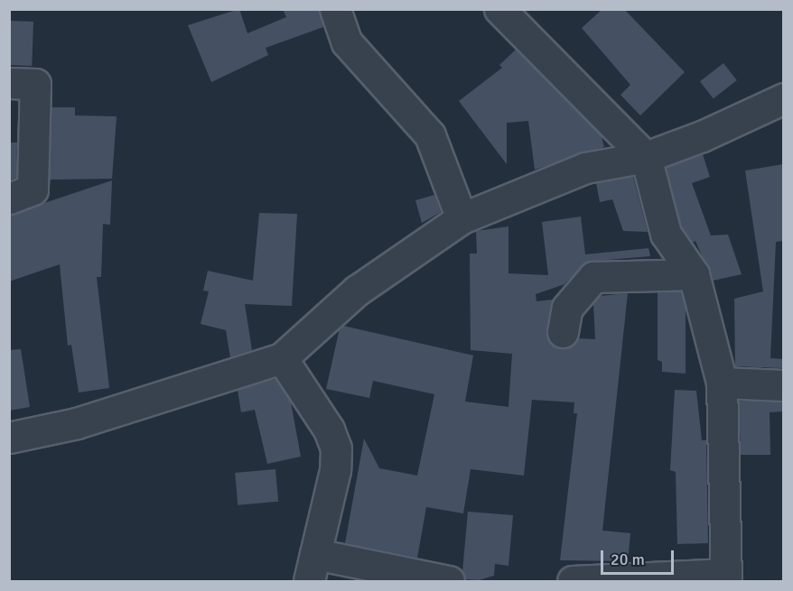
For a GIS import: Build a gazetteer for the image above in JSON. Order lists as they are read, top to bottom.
{
  "scale_bar": "20 m"
}
